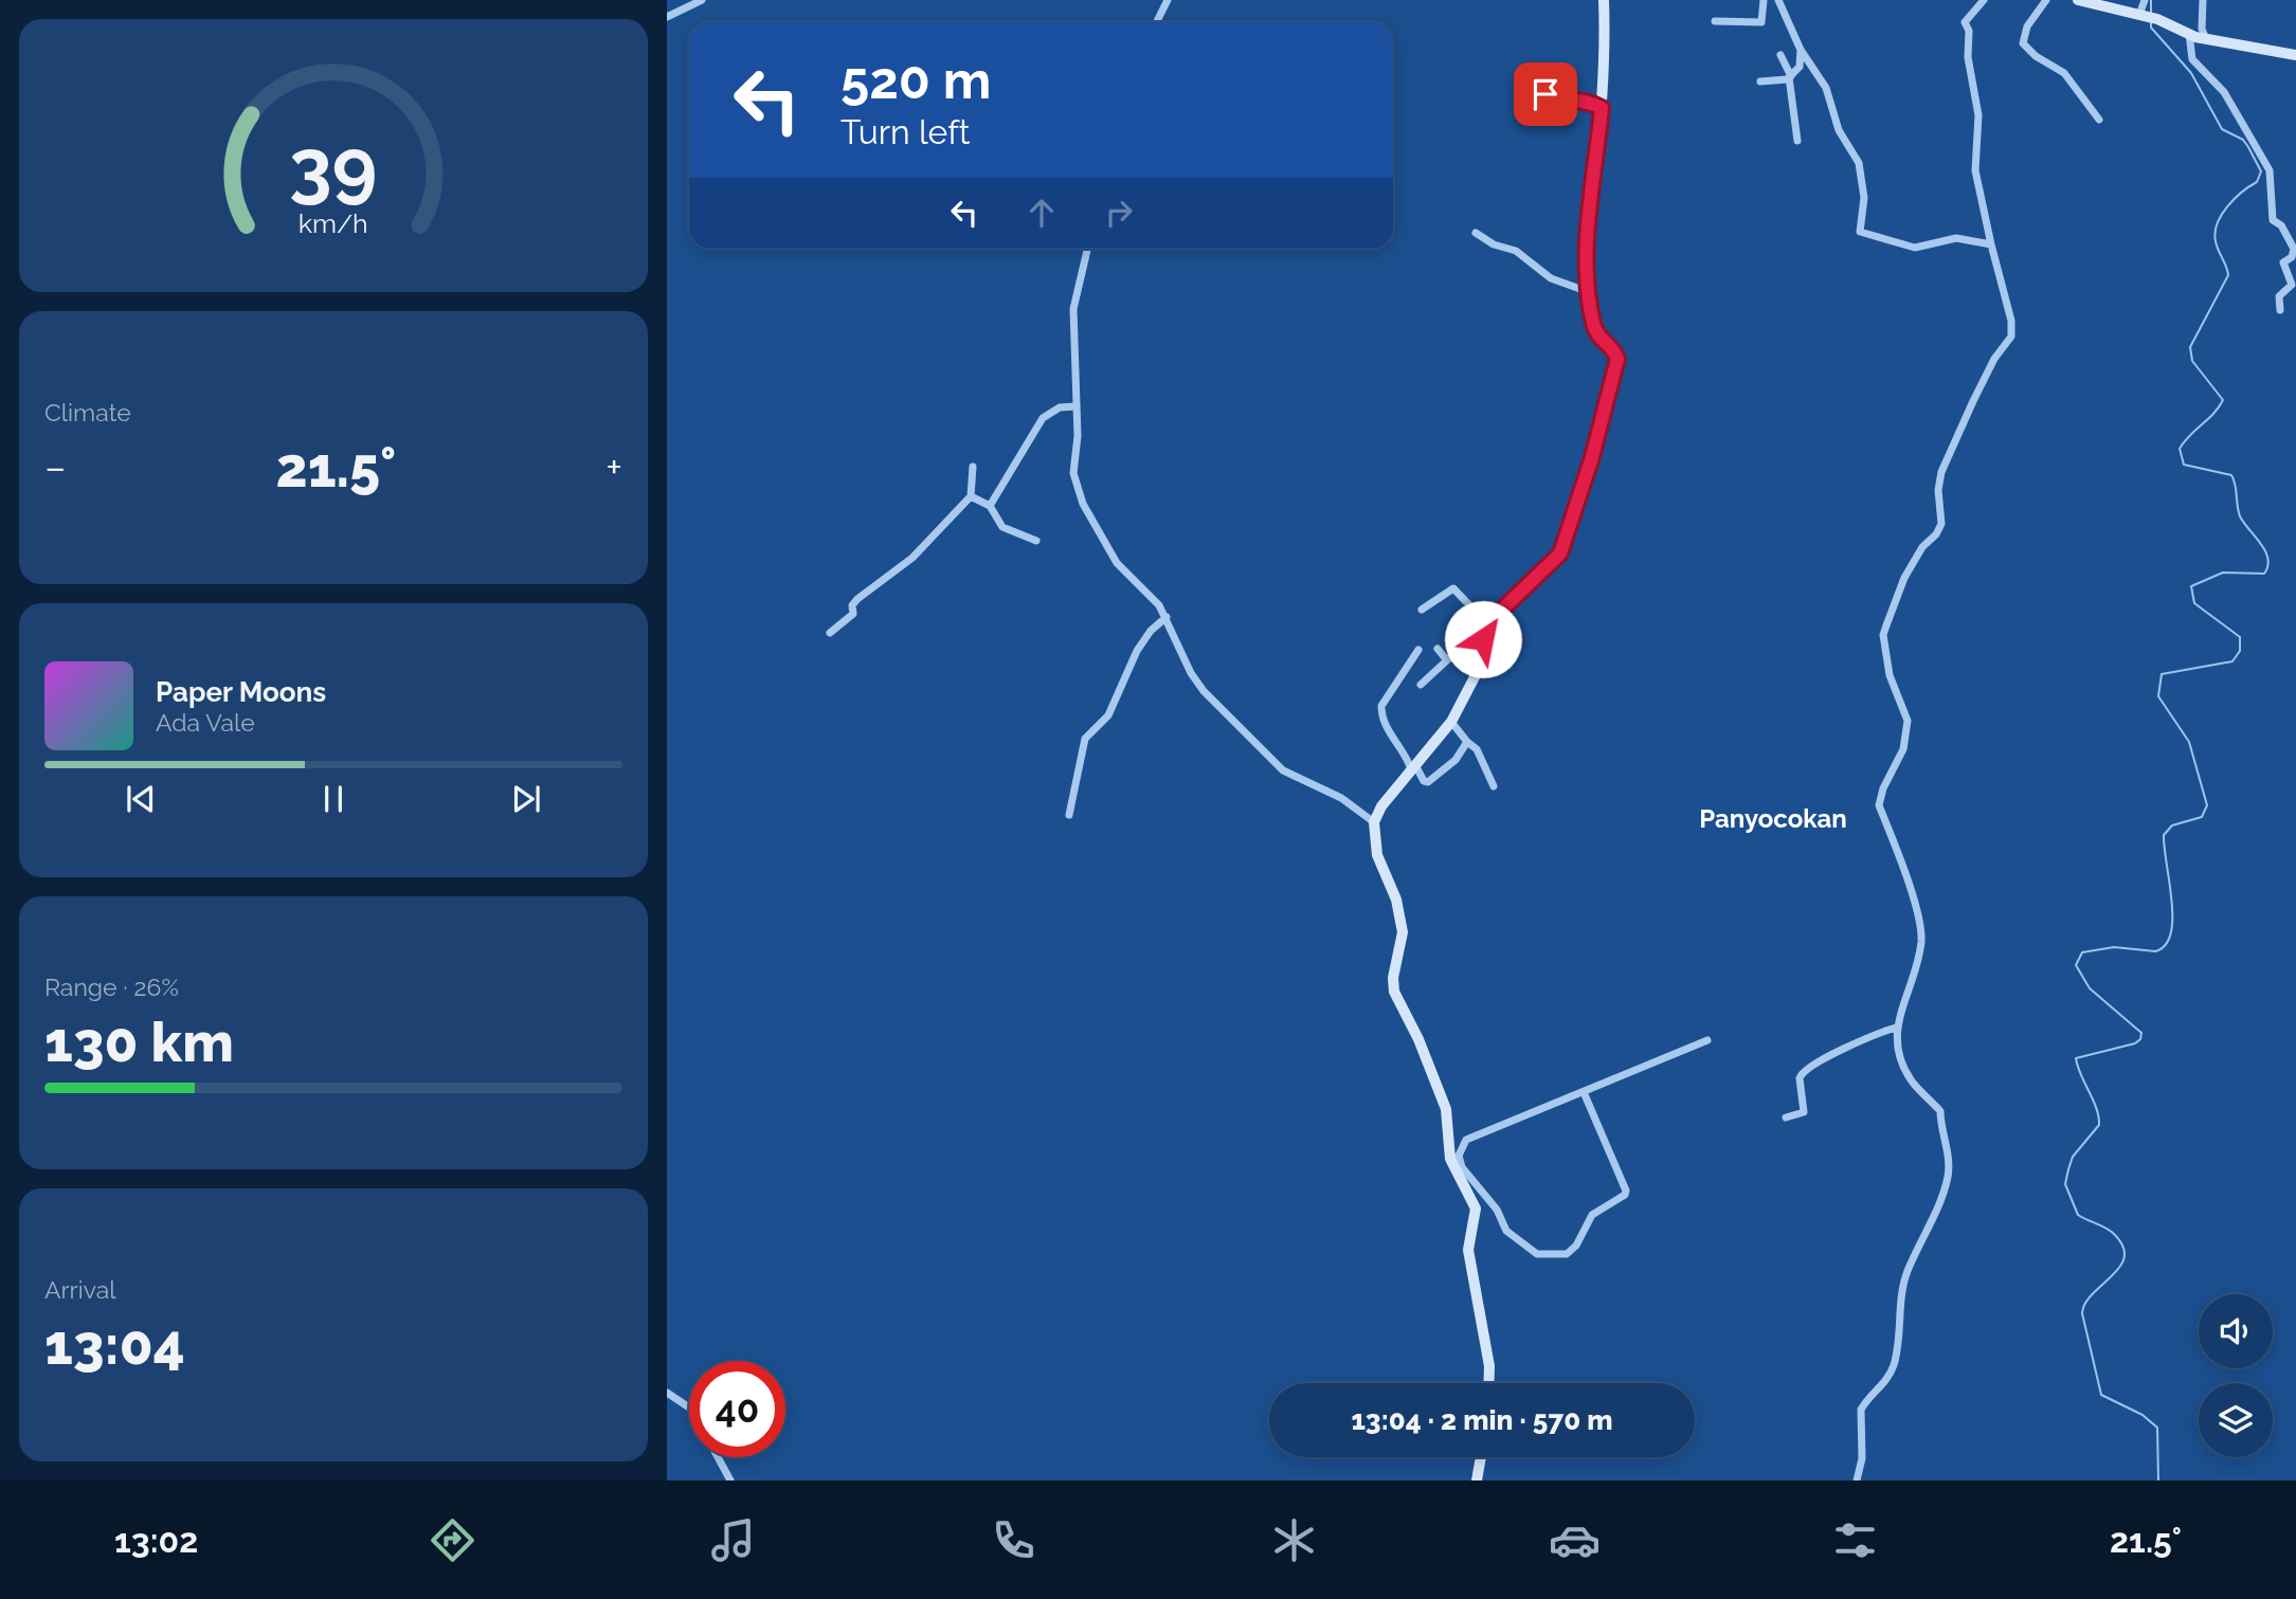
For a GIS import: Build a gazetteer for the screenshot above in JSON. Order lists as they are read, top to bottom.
{
  "districts": ["Panyocokan"],
  "page": {
    "turn": ["520 m", "Turn left"],
    "tile": [
      "Climate",
      ["Range · 26%", "130 km"],
      ["Arrival", "13:04"]
    ],
    "heat": ["−", "21.5°", "+"],
    "song": ["Paper Moons", "Ada Vale"],
    "limit": "40",
    "trip": "13:04 · 2 min · 570 m",
    "tabs": ["13:02", "21.5°"],
    "gauge": ["39", "km/h"]
  }
}
